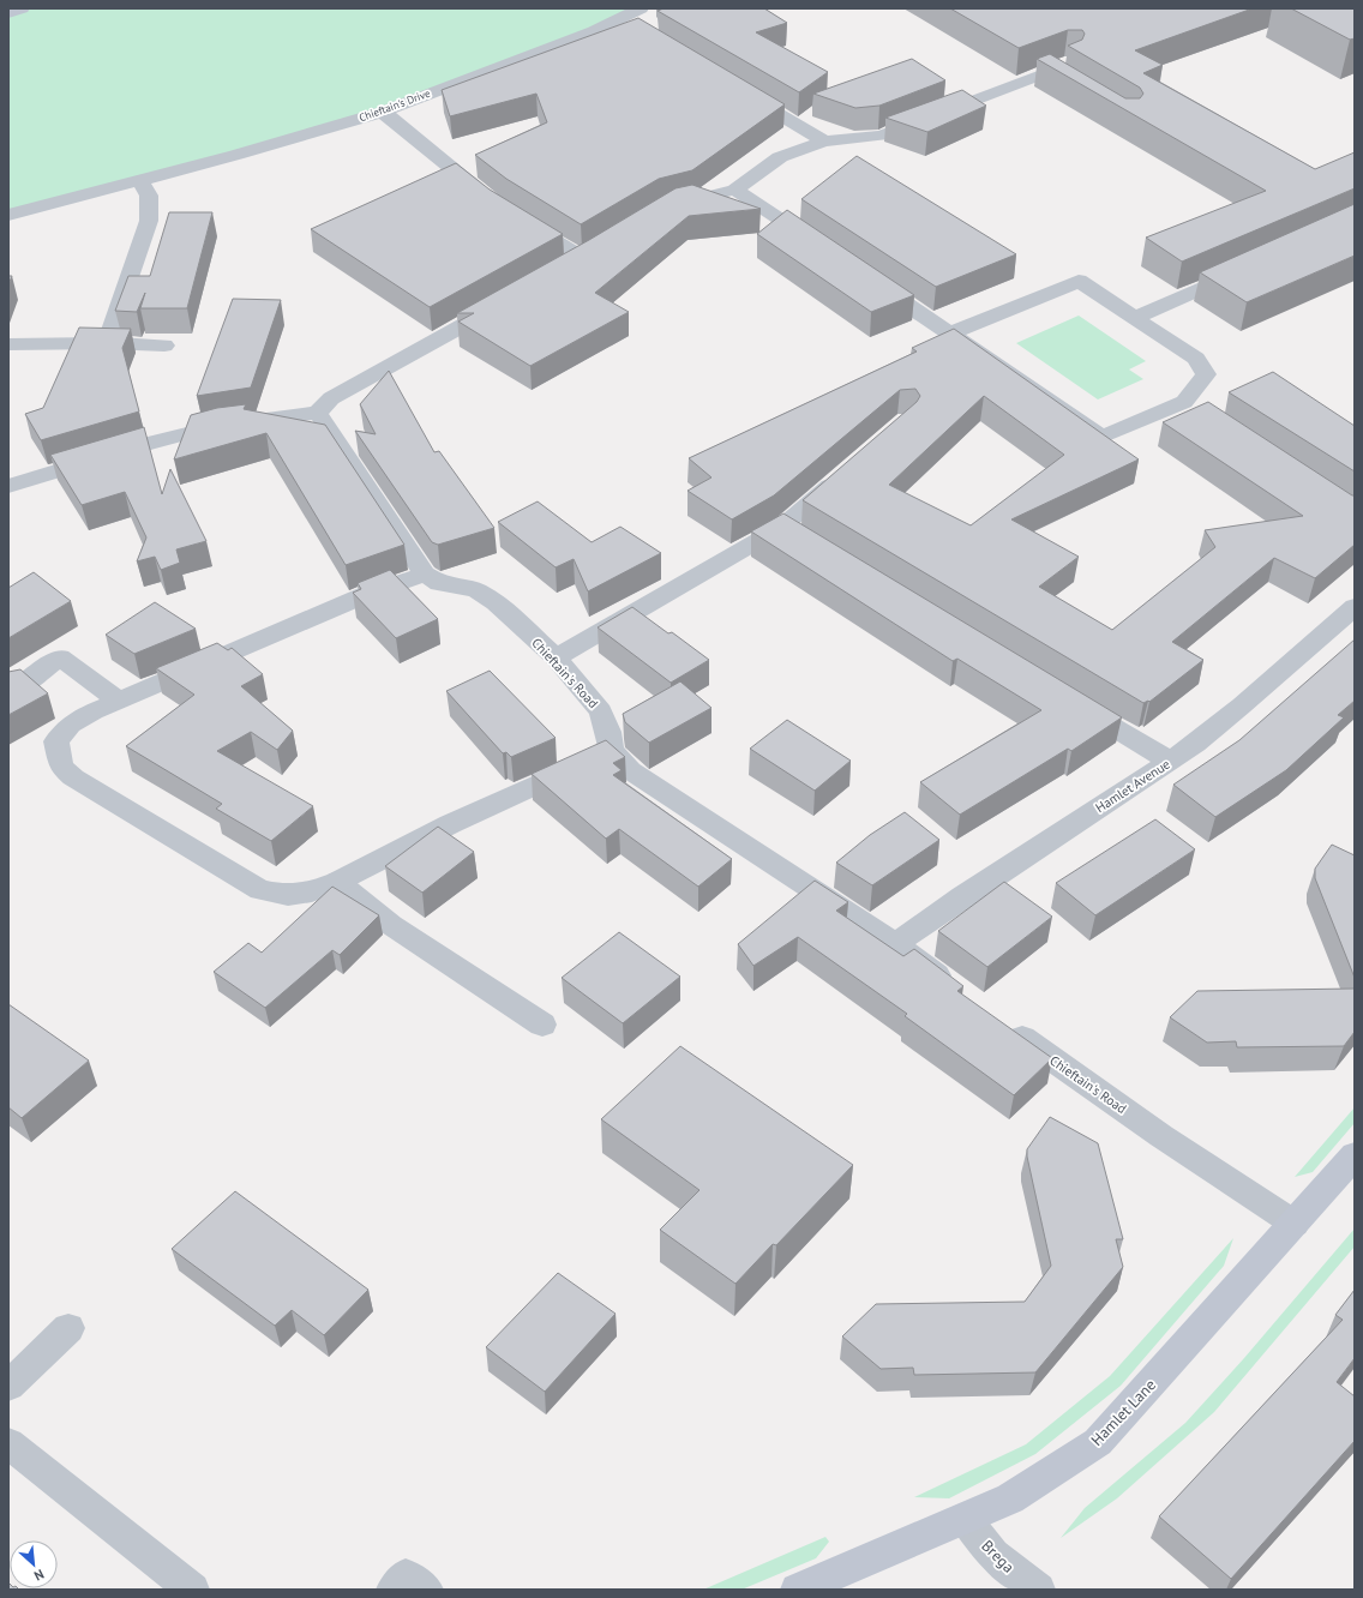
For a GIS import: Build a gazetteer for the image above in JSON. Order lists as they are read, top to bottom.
{
  "streets": {
    "street": [
      "Chieftain's Drive",
      "Chieftain's Road",
      "Hamlet Avenue",
      "Hamlet Lane",
      "Brega"
    ]
  },
  "crossings": [
    ["Chieftain's Road", "Hamlet Lane"],
    ["Hamlet Lane", "Brega"]
  ],
  "north": "bottom right"
}
